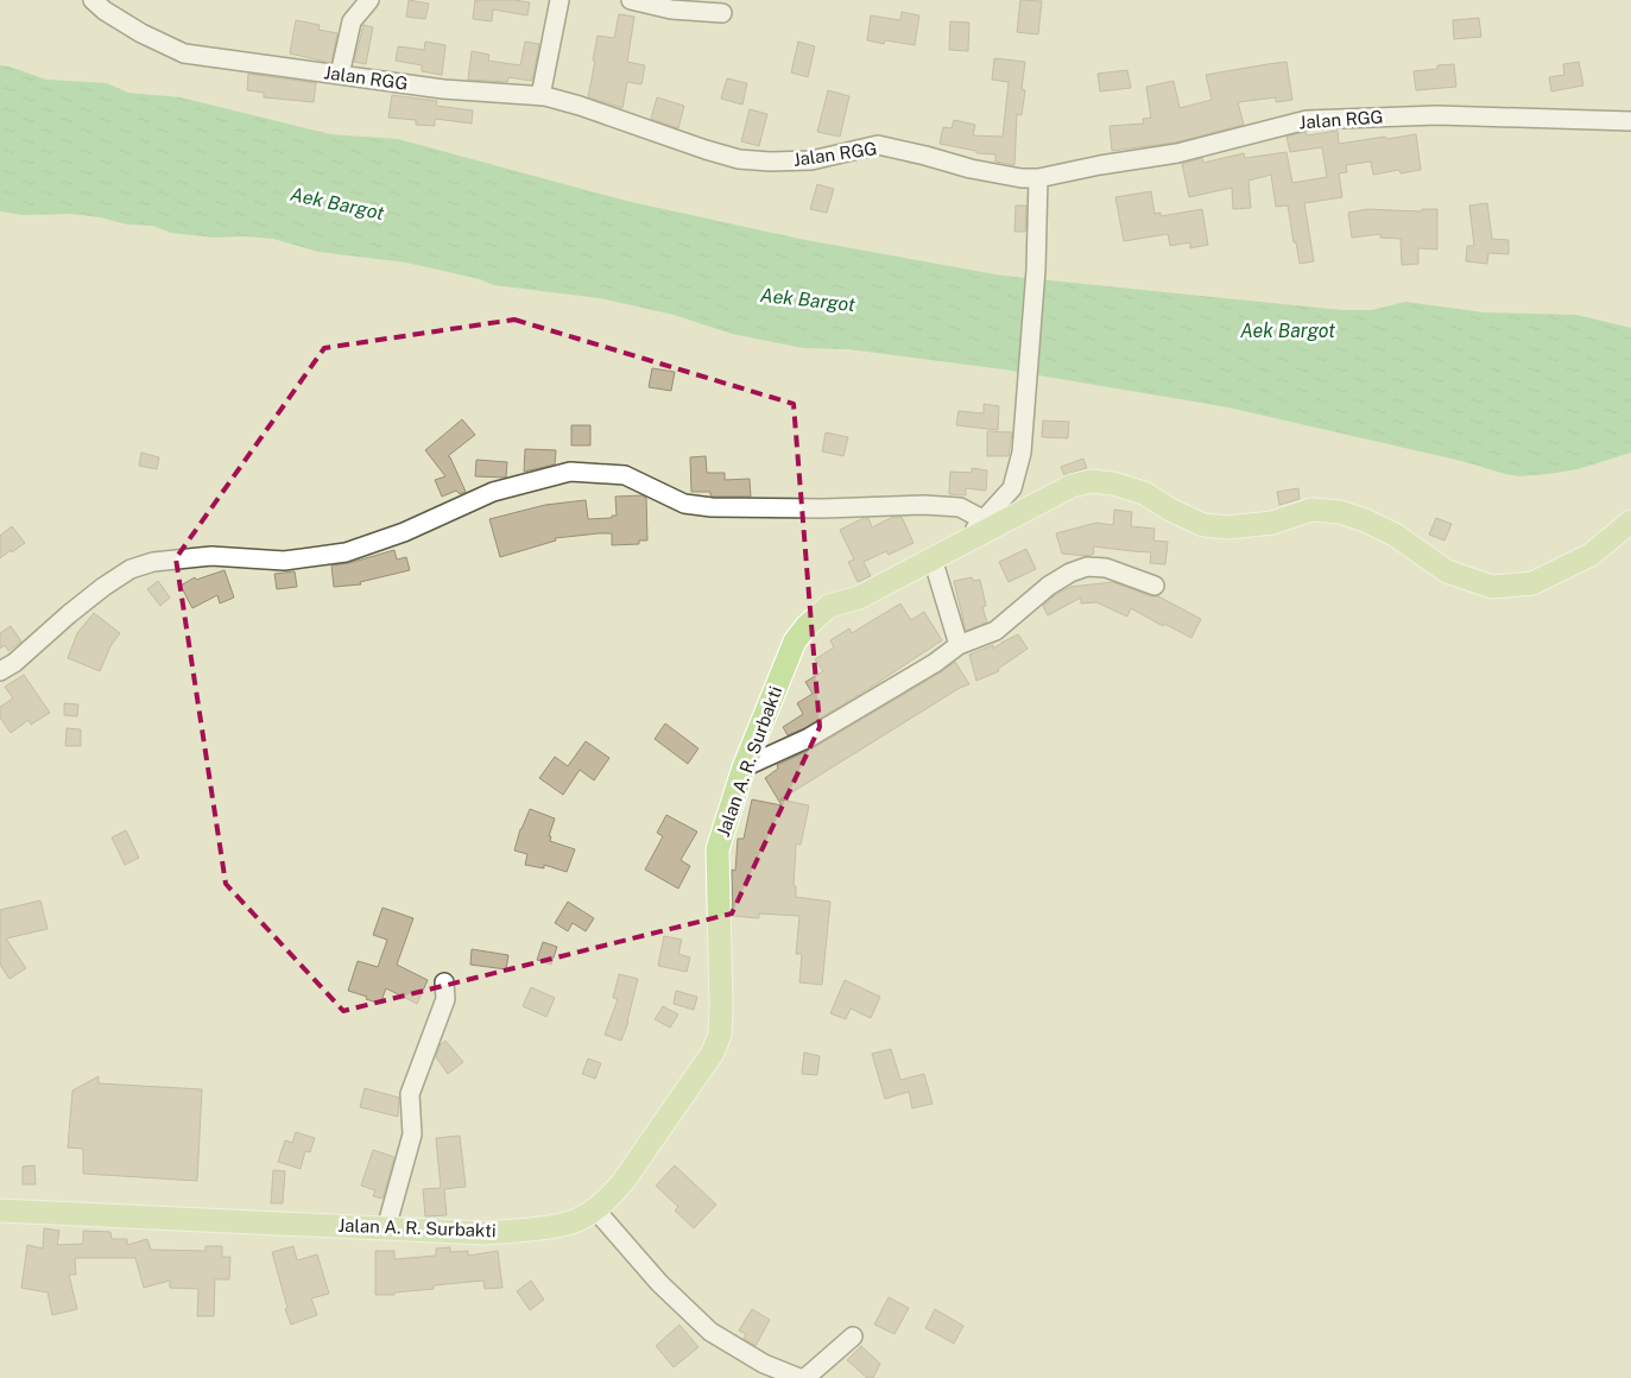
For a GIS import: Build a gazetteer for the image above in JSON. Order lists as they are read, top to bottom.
{
  "streets": {
    "main road": ["Jalan A. R. Surbakti"],
    "street": ["Jalan RGG"]
  },
  "water": ["Aek Bargot"]
}
